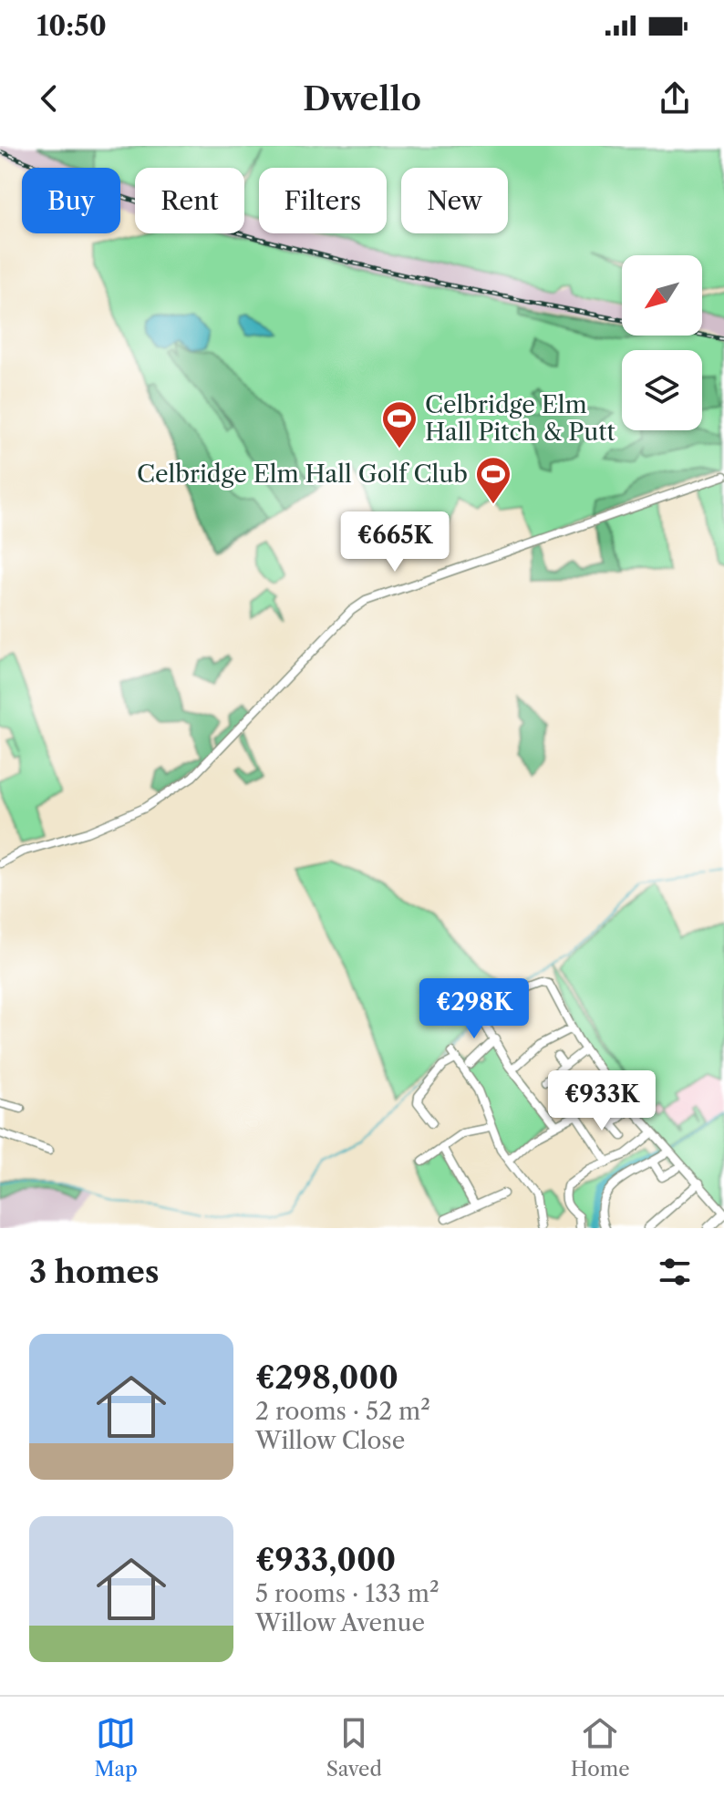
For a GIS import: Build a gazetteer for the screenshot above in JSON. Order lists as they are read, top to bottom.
{
  "places": {
    "sports": ["Celbridge Elm Hall Pitch & Putt", "Celbridge Elm Hall Golf Club"]
  },
  "north": "bottom left",
  "page": {
    "status": "10:50",
    "header": "Dwello",
    "chip": [
      "Buy",
      "Rent",
      "Filters",
      "New"
    ],
    "price": ["€665K", "€298K", "€933K"],
    "heading": "3 homes",
    "list": [
      {
        "name": "€298,000",
        "note": "2 rooms · 52 m² · Willow Close"
      },
      {
        "name": "€933,000",
        "note": "5 rooms · 133 m² · Willow Avenue"
      }
    ],
    "tabs": ["Map", "Saved", "Home"]
  }
}
